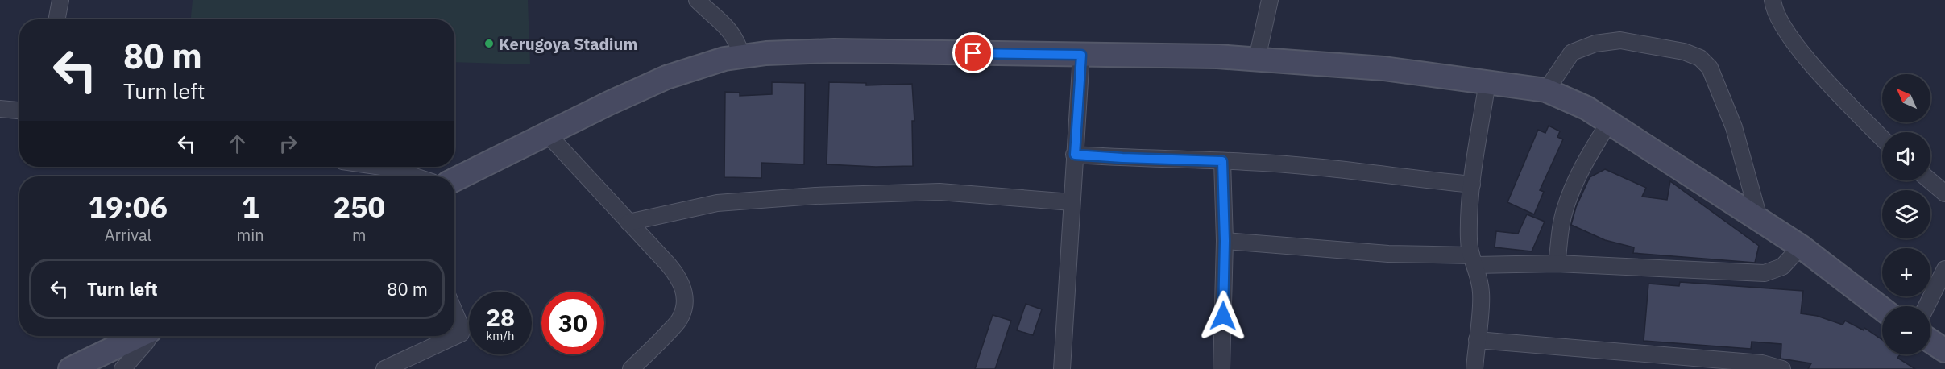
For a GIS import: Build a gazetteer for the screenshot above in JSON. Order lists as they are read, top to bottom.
{
  "places": ["Kerugoya Stadium"],
  "north": "top left",
  "page": {
    "turn": ["80 m", "Turn left"],
    "map_buttons": ["+", "−"],
    "eta": [
      "19:06",
      "Arrival",
      "1",
      "min",
      "250",
      "m"
    ],
    "list": [
      {
        "name": "Turn left",
        "value": "80 m"
      }
    ],
    "speed": "28 km/h",
    "limit": "30"
  }
}
